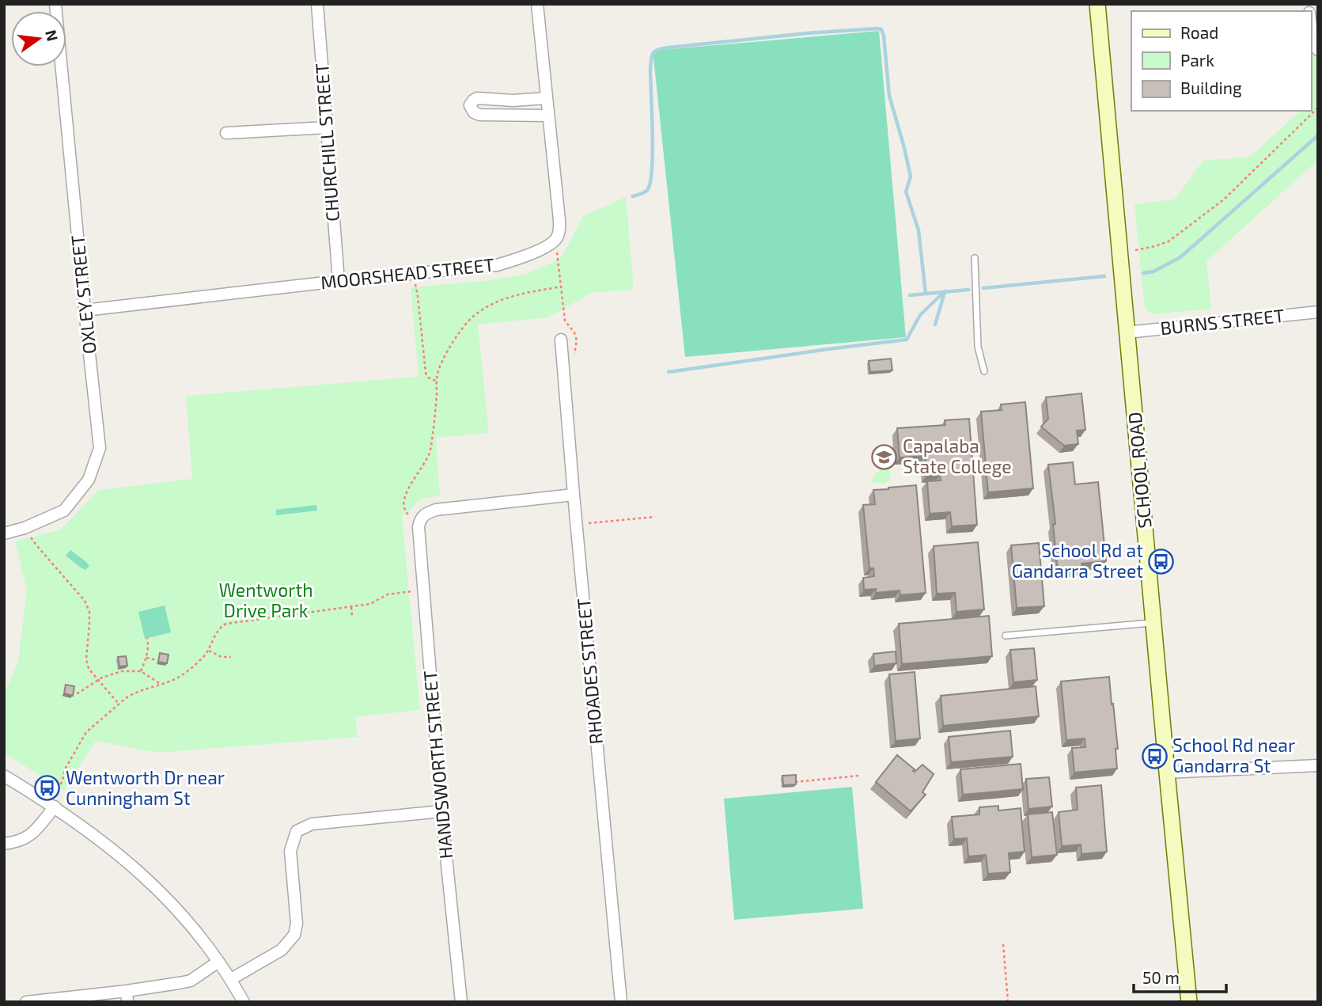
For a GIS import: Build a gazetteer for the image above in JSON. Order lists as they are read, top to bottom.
{
  "streets": {
    "street": [
      "CHURCHILL STREET",
      "MOORSHEAD STREET",
      "OXLEY STREET",
      "BURNS STREET",
      "SCHOOL ROAD",
      "RHOADES STREET",
      "HANDSWORTH STREET"
    ]
  },
  "crossings": [
    ["CHURCHILL STREET", "MOORSHEAD STREET"],
    ["MOORSHEAD STREET", "OXLEY STREET"],
    ["BURNS STREET", "SCHOOL ROAD"],
    ["RHOADES STREET", "HANDSWORTH STREET"]
  ],
  "parks": ["Wentworth Drive Park"],
  "places": {
    "school or university": ["Capalaba State College"],
    "bus stop": ["School Rd at Gandarra Street", "School Rd near Gandarra St", "Wentworth Dr near Cunningham St"]
  },
  "legend": ["Road", "Park", "Building"],
  "scale_bar": "50 m",
  "north": "right"
}
